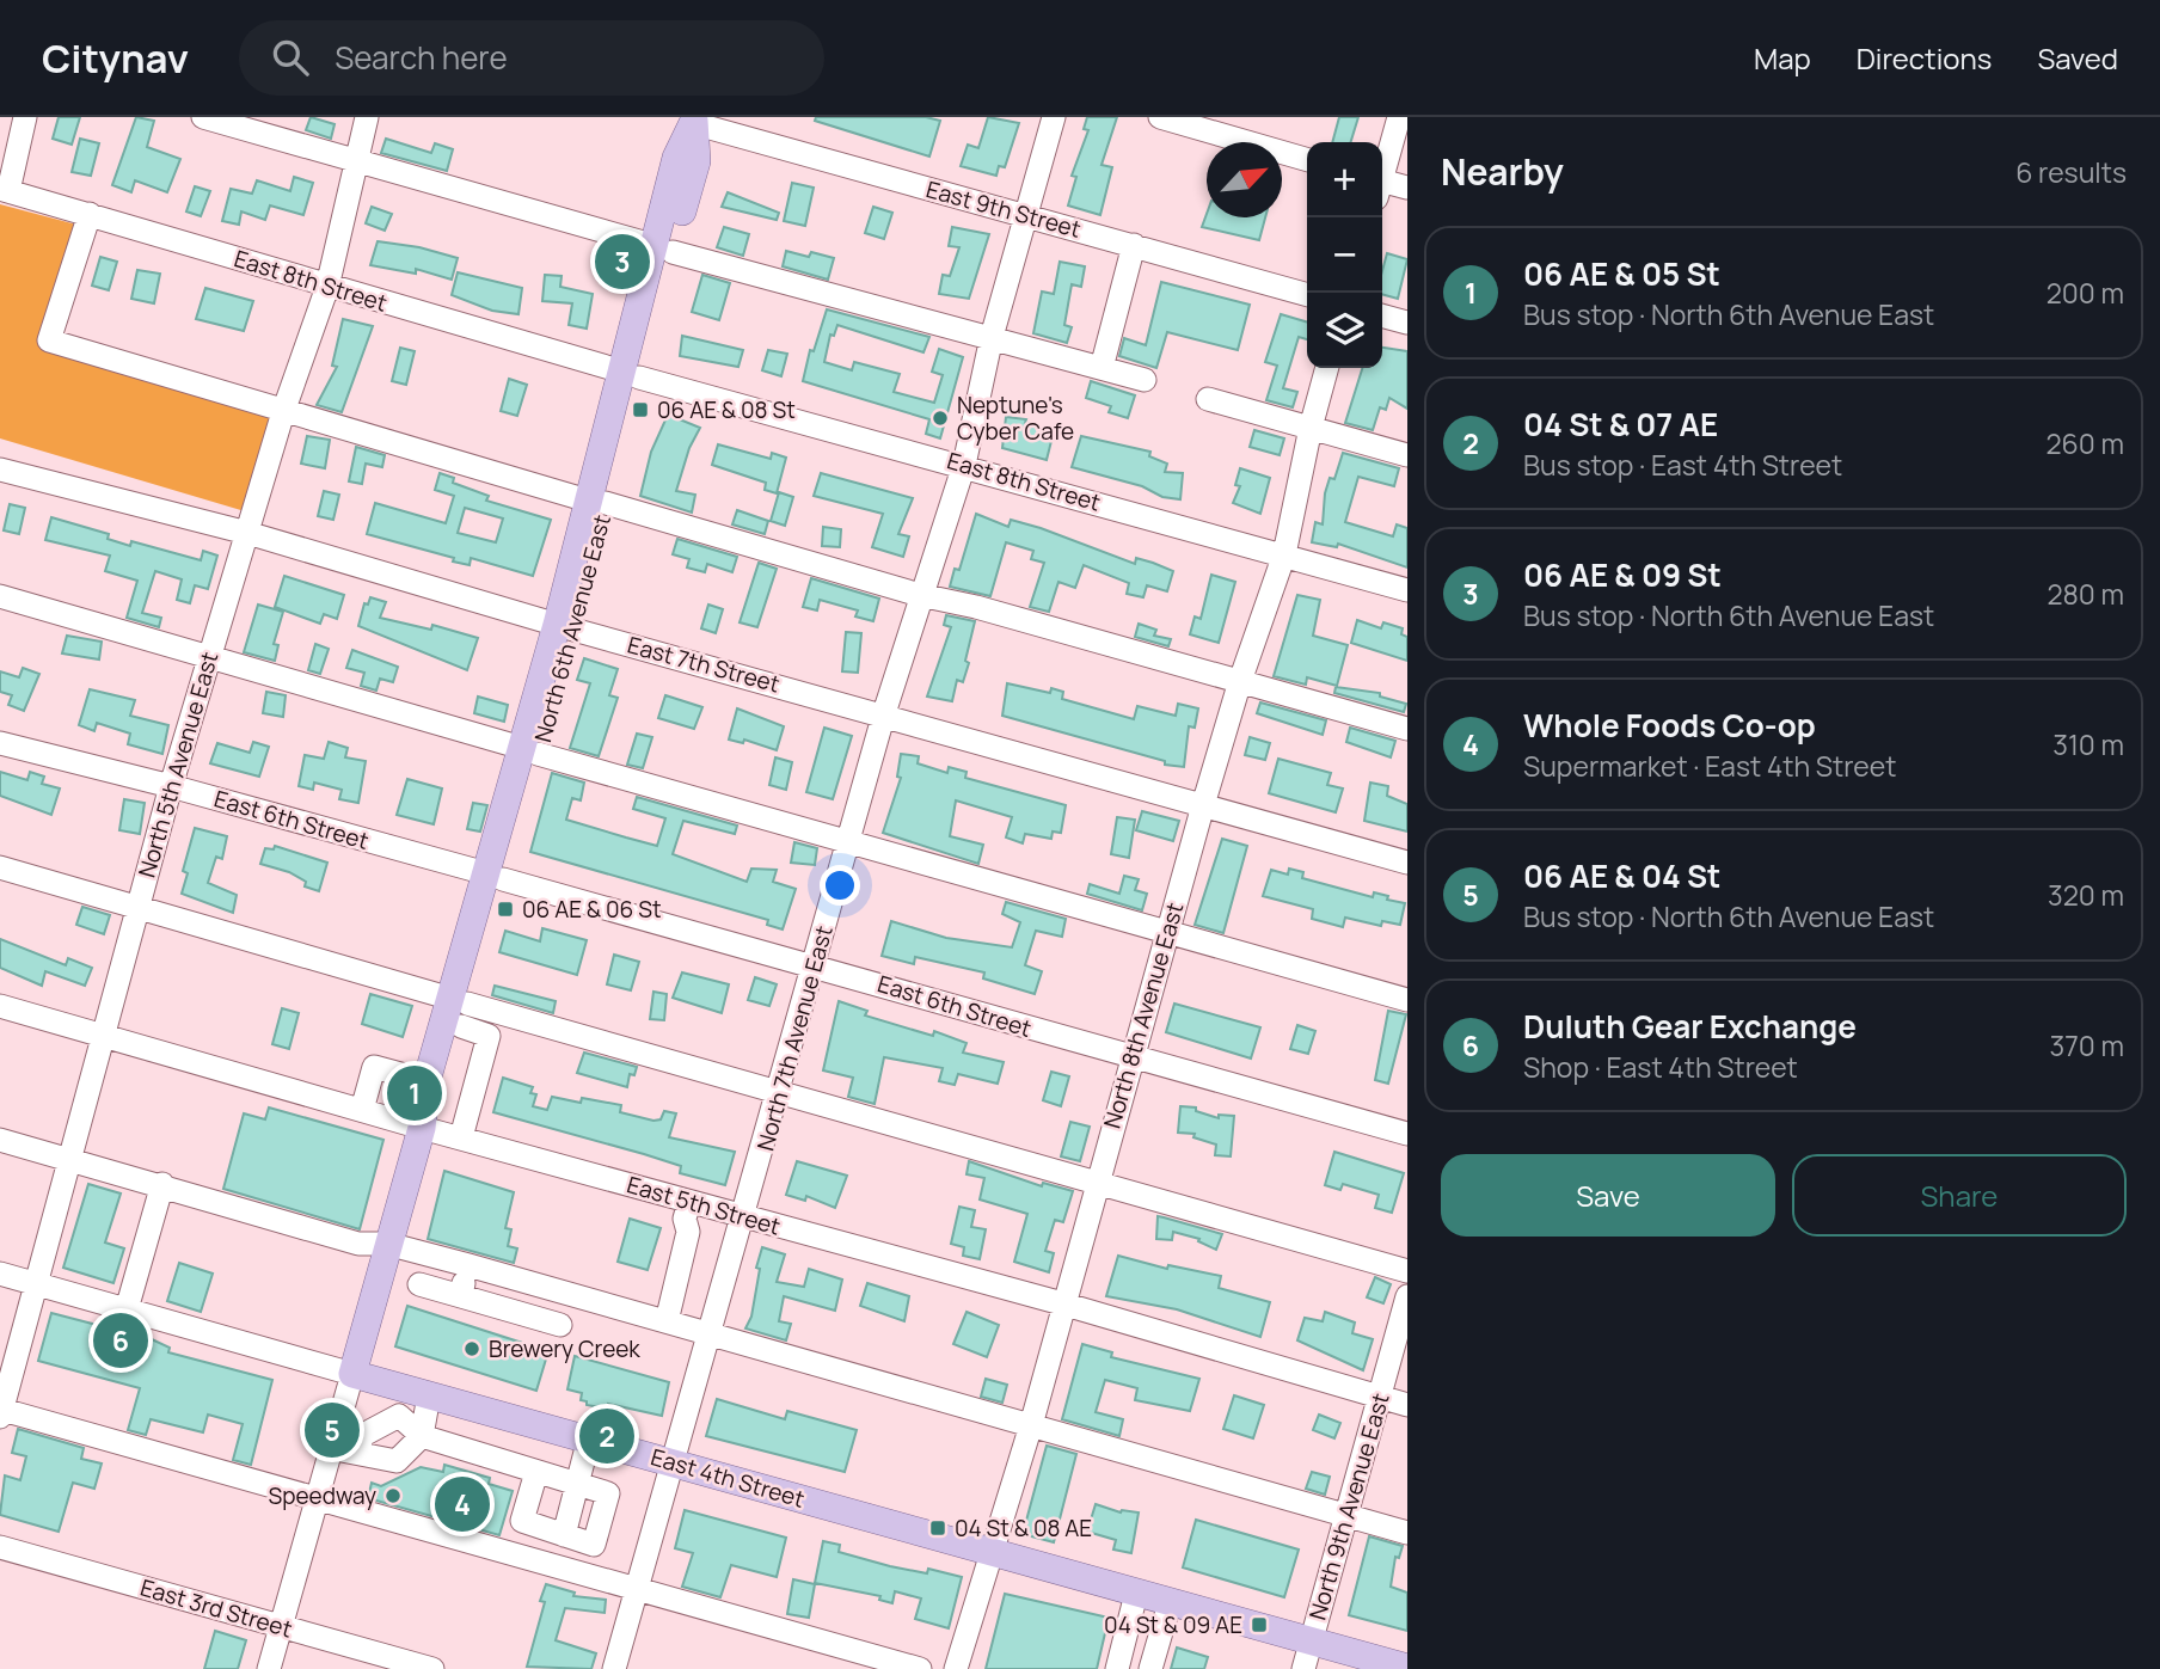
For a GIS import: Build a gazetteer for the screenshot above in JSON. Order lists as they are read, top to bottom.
{
  "streets": {
    "main road": ["North 6th Avenue East", "East 4th Street"],
    "street": [
      "East 9th Street",
      "East 8th Street",
      "East 7th Street",
      "North 5th Avenue East",
      "East 6th Street",
      "North 8th Avenue East",
      "North 7th Avenue East",
      "East 5th Street",
      "North 9th Avenue East",
      "East 3rd Street"
    ]
  },
  "crossings": [
    ["East 9th Street", "North 6th Avenue East"],
    ["East 9th Street", "North 7th Avenue East"],
    ["East 8th Street", "North 6th Avenue East"],
    ["East 8th Street", "North 5th Avenue East"],
    ["East 8th Street", "North 8th Avenue East"],
    ["East 8th Street", "North 7th Avenue East"],
    ["North 6th Avenue East", "East 7th Street"],
    ["North 6th Avenue East", "East 6th Street"],
    ["North 6th Avenue East", "East 5th Street"],
    ["North 6th Avenue East", "East 4th Street"],
    ["North 6th Avenue East", "East 3rd Street"],
    ["East 7th Street", "North 5th Avenue East"],
    ["East 7th Street", "North 8th Avenue East"],
    ["East 7th Street", "North 7th Avenue East"],
    ["North 5th Avenue East", "East 6th Street"],
    ["North 5th Avenue East", "East 5th Street"],
    ["North 5th Avenue East", "East 4th Street"],
    ["East 6th Street", "North 8th Avenue East"],
    ["East 6th Street", "North 7th Avenue East"],
    ["North 8th Avenue East", "East 5th Street"],
    ["North 8th Avenue East", "East 4th Street"],
    ["North 7th Avenue East", "East 5th Street"],
    ["North 7th Avenue East", "East 4th Street"],
    ["East 5th Street", "North 9th Avenue East"],
    ["East 4th Street", "North 9th Avenue East"]
  ],
  "places": {
    "transit": [
      "06 AE & 08 St",
      "06 AE & 06 St",
      "04 St & 08 AE",
      "04 St & 09 AE"
    ],
    "other": ["Neptune's Cyber Cafe", "Brewery Creek", "Speedway"]
  },
  "north": "top right",
  "page": {
    "header": "Citynav",
    "search": "Search here",
    "nav": ["Map", "Directions", "Saved"],
    "heading": ["Nearby", "6 results"],
    "map_buttons": ["+", "−"],
    "list": [
      {
        "mark": "1",
        "name": "06 AE & 05 St",
        "note": "Bus stop · North 6th Avenue East",
        "value": "200 m"
      },
      {
        "mark": "2",
        "name": "04 St & 07 AE",
        "note": "Bus stop · East 4th Street",
        "value": "260 m"
      },
      {
        "mark": "3",
        "name": "06 AE & 09 St",
        "note": "Bus stop · North 6th Avenue East",
        "value": "280 m"
      },
      {
        "mark": "4",
        "name": "Whole Foods Co-op",
        "note": "Supermarket · East 4th Street",
        "value": "310 m"
      },
      {
        "mark": "5",
        "name": "06 AE & 04 St",
        "note": "Bus stop · North 6th Avenue East",
        "value": "320 m"
      },
      {
        "mark": "6",
        "name": "Duluth Gear Exchange",
        "note": "Shop · East 4th Street",
        "value": "370 m"
      }
    ],
    "pins": [
      "3",
      "1",
      "6",
      "5",
      "2",
      "4"
    ],
    "buttons": ["Save", "Share"]
  }
}
